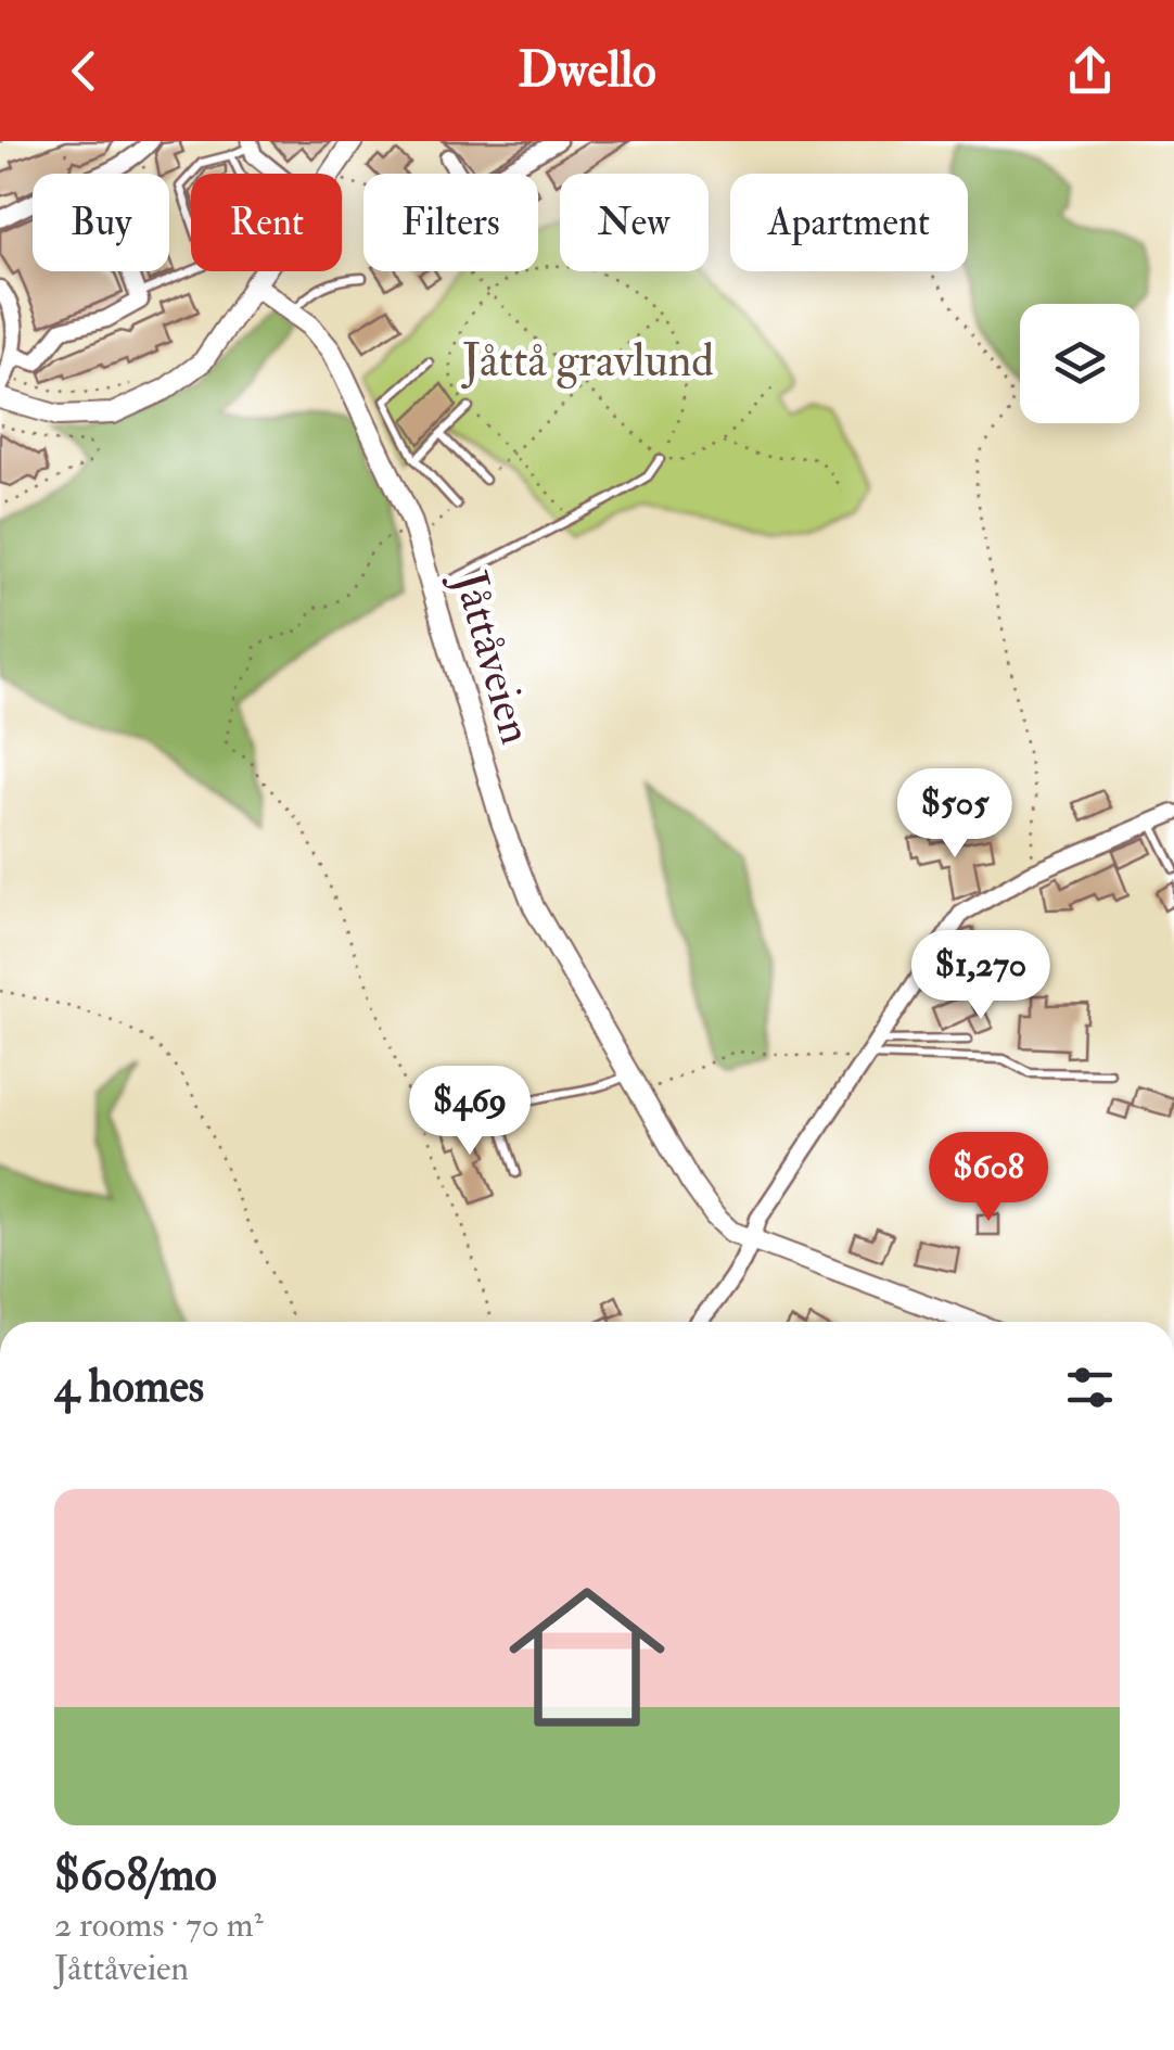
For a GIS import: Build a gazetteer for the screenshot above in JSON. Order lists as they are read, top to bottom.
{
  "streets": {
    "main road": ["Jåttåveien"]
  },
  "parks": ["Jåttå gravlund"],
  "page": {
    "header": "Dwello",
    "chip": [
      "Buy",
      "Rent",
      "Filters",
      "New",
      "Apartment"
    ],
    "price": [
      "$505",
      "$1,270",
      "$469",
      "$608"
    ],
    "heading": "4 homes",
    "list": [
      {
        "name": "$608/mo",
        "note": "2 rooms · 70 m² · Jåttåveien"
      }
    ]
  }
}
